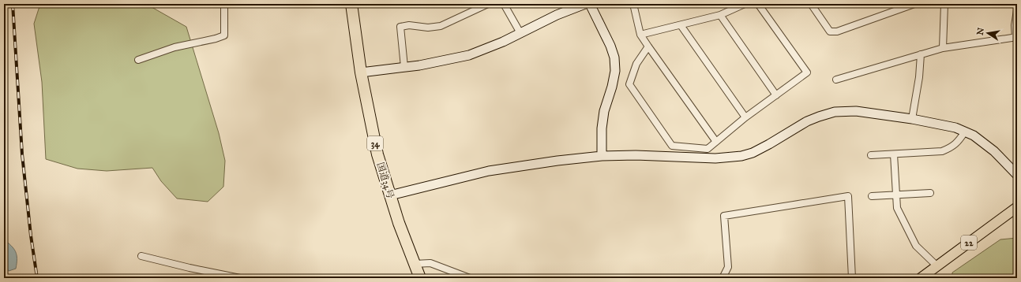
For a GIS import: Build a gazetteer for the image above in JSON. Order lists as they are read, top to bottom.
{
  "streets": {
    "highway": ["34", "国道34号"],
    "main road": ["22"]
  },
  "north": "left"
}
